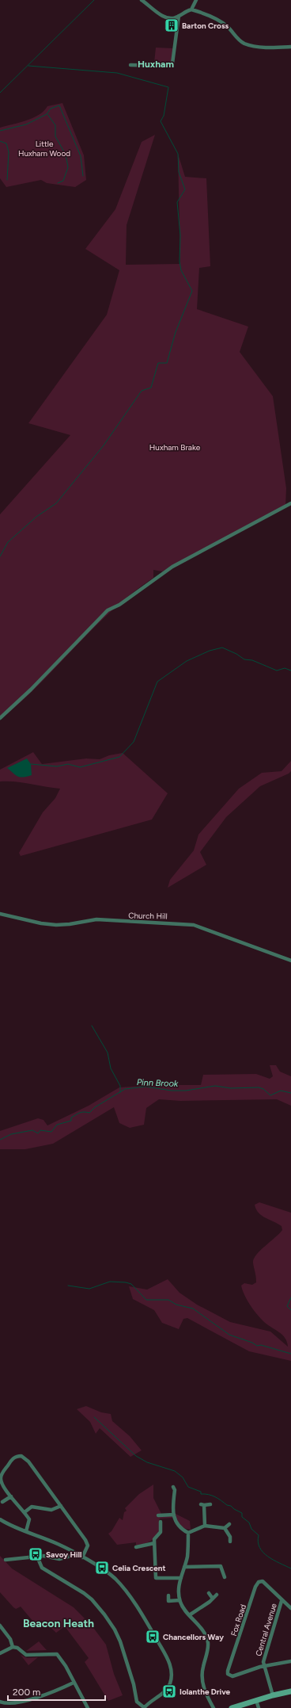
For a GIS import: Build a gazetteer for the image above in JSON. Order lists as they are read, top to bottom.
{
  "streets": {
    "street": ["Church Hill", "Fox Road", "Central Avenue"]
  },
  "crossings": [
    ["Fox Road", "Central Avenue"]
  ],
  "districts": ["Huxham", "Beacon Heath"],
  "water": ["Pinn Brook"],
  "parks": ["Little Huxham Wood", "Huxham Brake"],
  "places": {
    "building": ["Barton Cross"],
    "bus stop": [
      "Savoy Hill",
      "Celia Crescent",
      "Chancellors Way",
      "Iolanthe Drive"
    ]
  },
  "scale_bar": "200 m"
}
